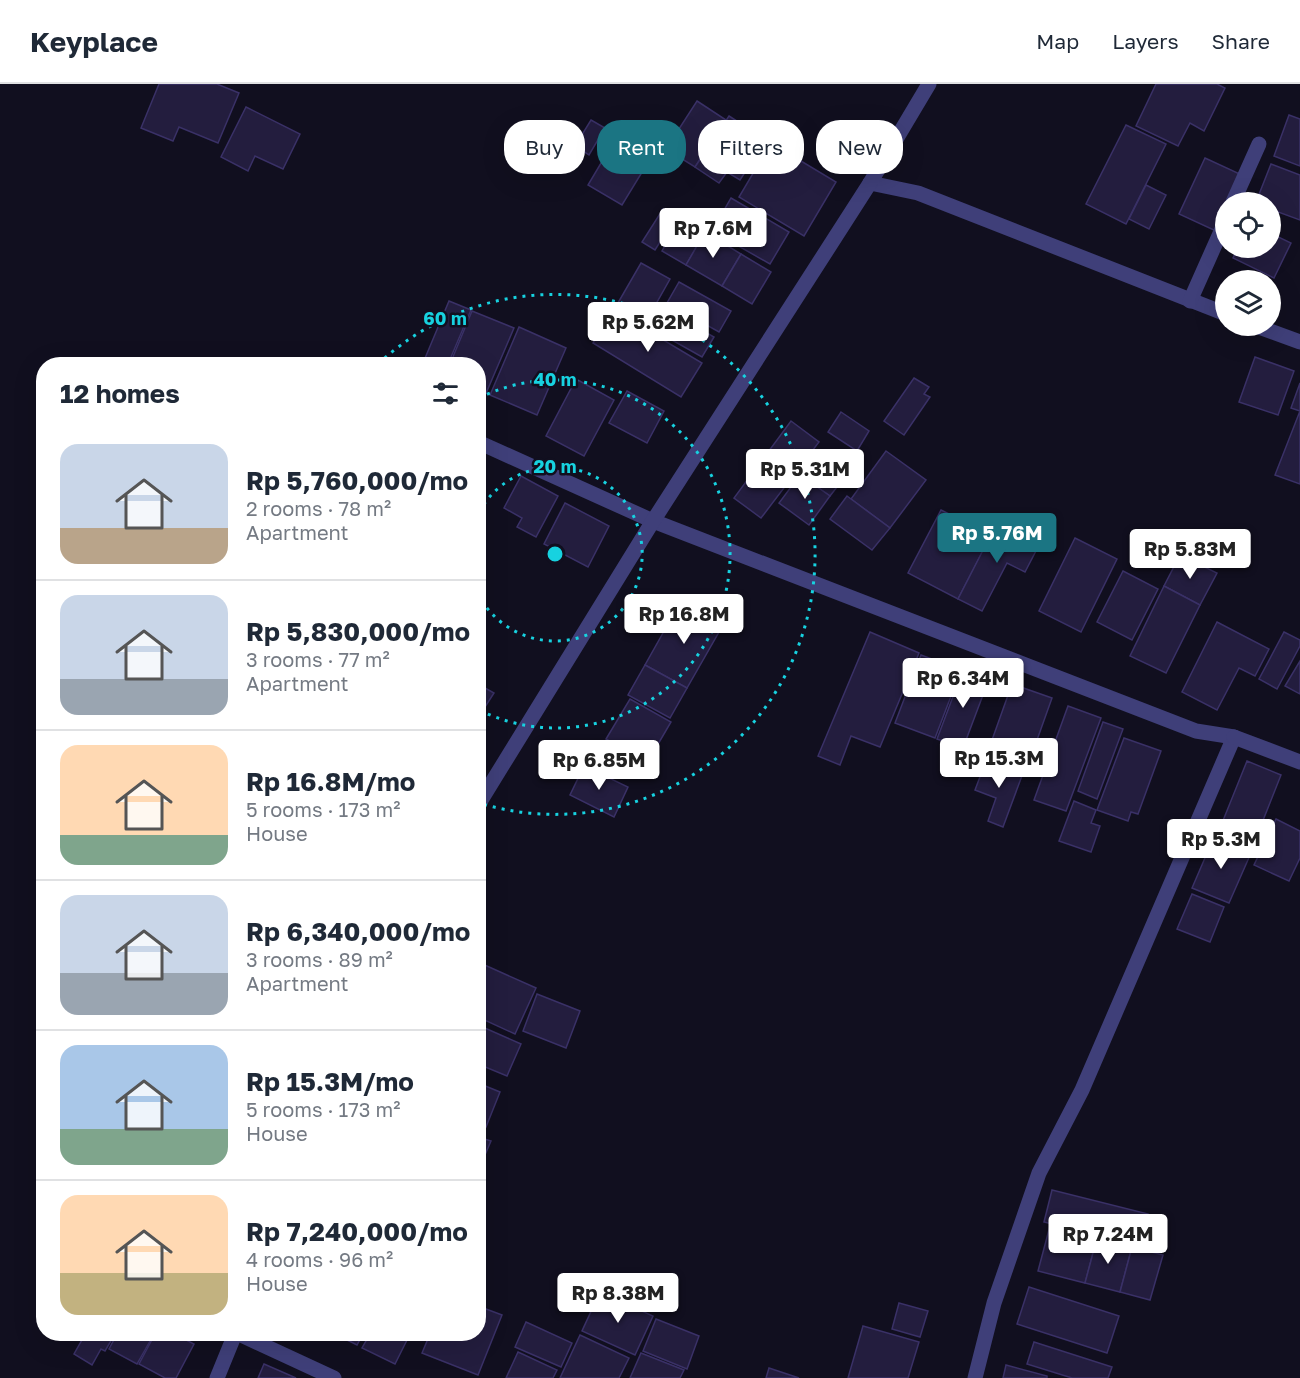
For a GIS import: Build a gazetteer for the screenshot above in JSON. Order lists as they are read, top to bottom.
{
  "page": {
    "header": "Keyplace",
    "nav": ["Map", "Layers", "Share"],
    "chip": [
      "Buy",
      "Rent",
      "Filters",
      "New"
    ],
    "price": [
      "Rp 7.6M",
      "Rp 5.62M",
      "Rp 5.31M",
      "Rp 5.76M",
      "Rp 5.83M",
      "Rp 16.8M",
      "Rp 6.34M",
      "Rp 15.3M",
      "Rp 6.85M",
      "Rp 5.3M",
      "Rp 7.24M",
      "Rp 8.38M"
    ],
    "heading": "12 homes",
    "list": [
      {
        "name": "Rp 5,760,000/mo",
        "note": "2 rooms · 78 m² · Apartment"
      },
      {
        "name": "Rp 5,830,000/mo",
        "note": "3 rooms · 77 m² · Apartment"
      },
      {
        "name": "Rp 16.8M/mo",
        "note": "5 rooms · 173 m² · House"
      },
      {
        "name": "Rp 6,340,000/mo",
        "note": "3 rooms · 89 m² · Apartment"
      },
      {
        "name": "Rp 15.3M/mo",
        "note": "5 rooms · 173 m² · House"
      },
      {
        "name": "Rp 7,240,000/mo",
        "note": "4 rooms · 96 m² · House"
      }
    ]
  },
  "rings": ["60 m", "40 m", "20 m"]
}
